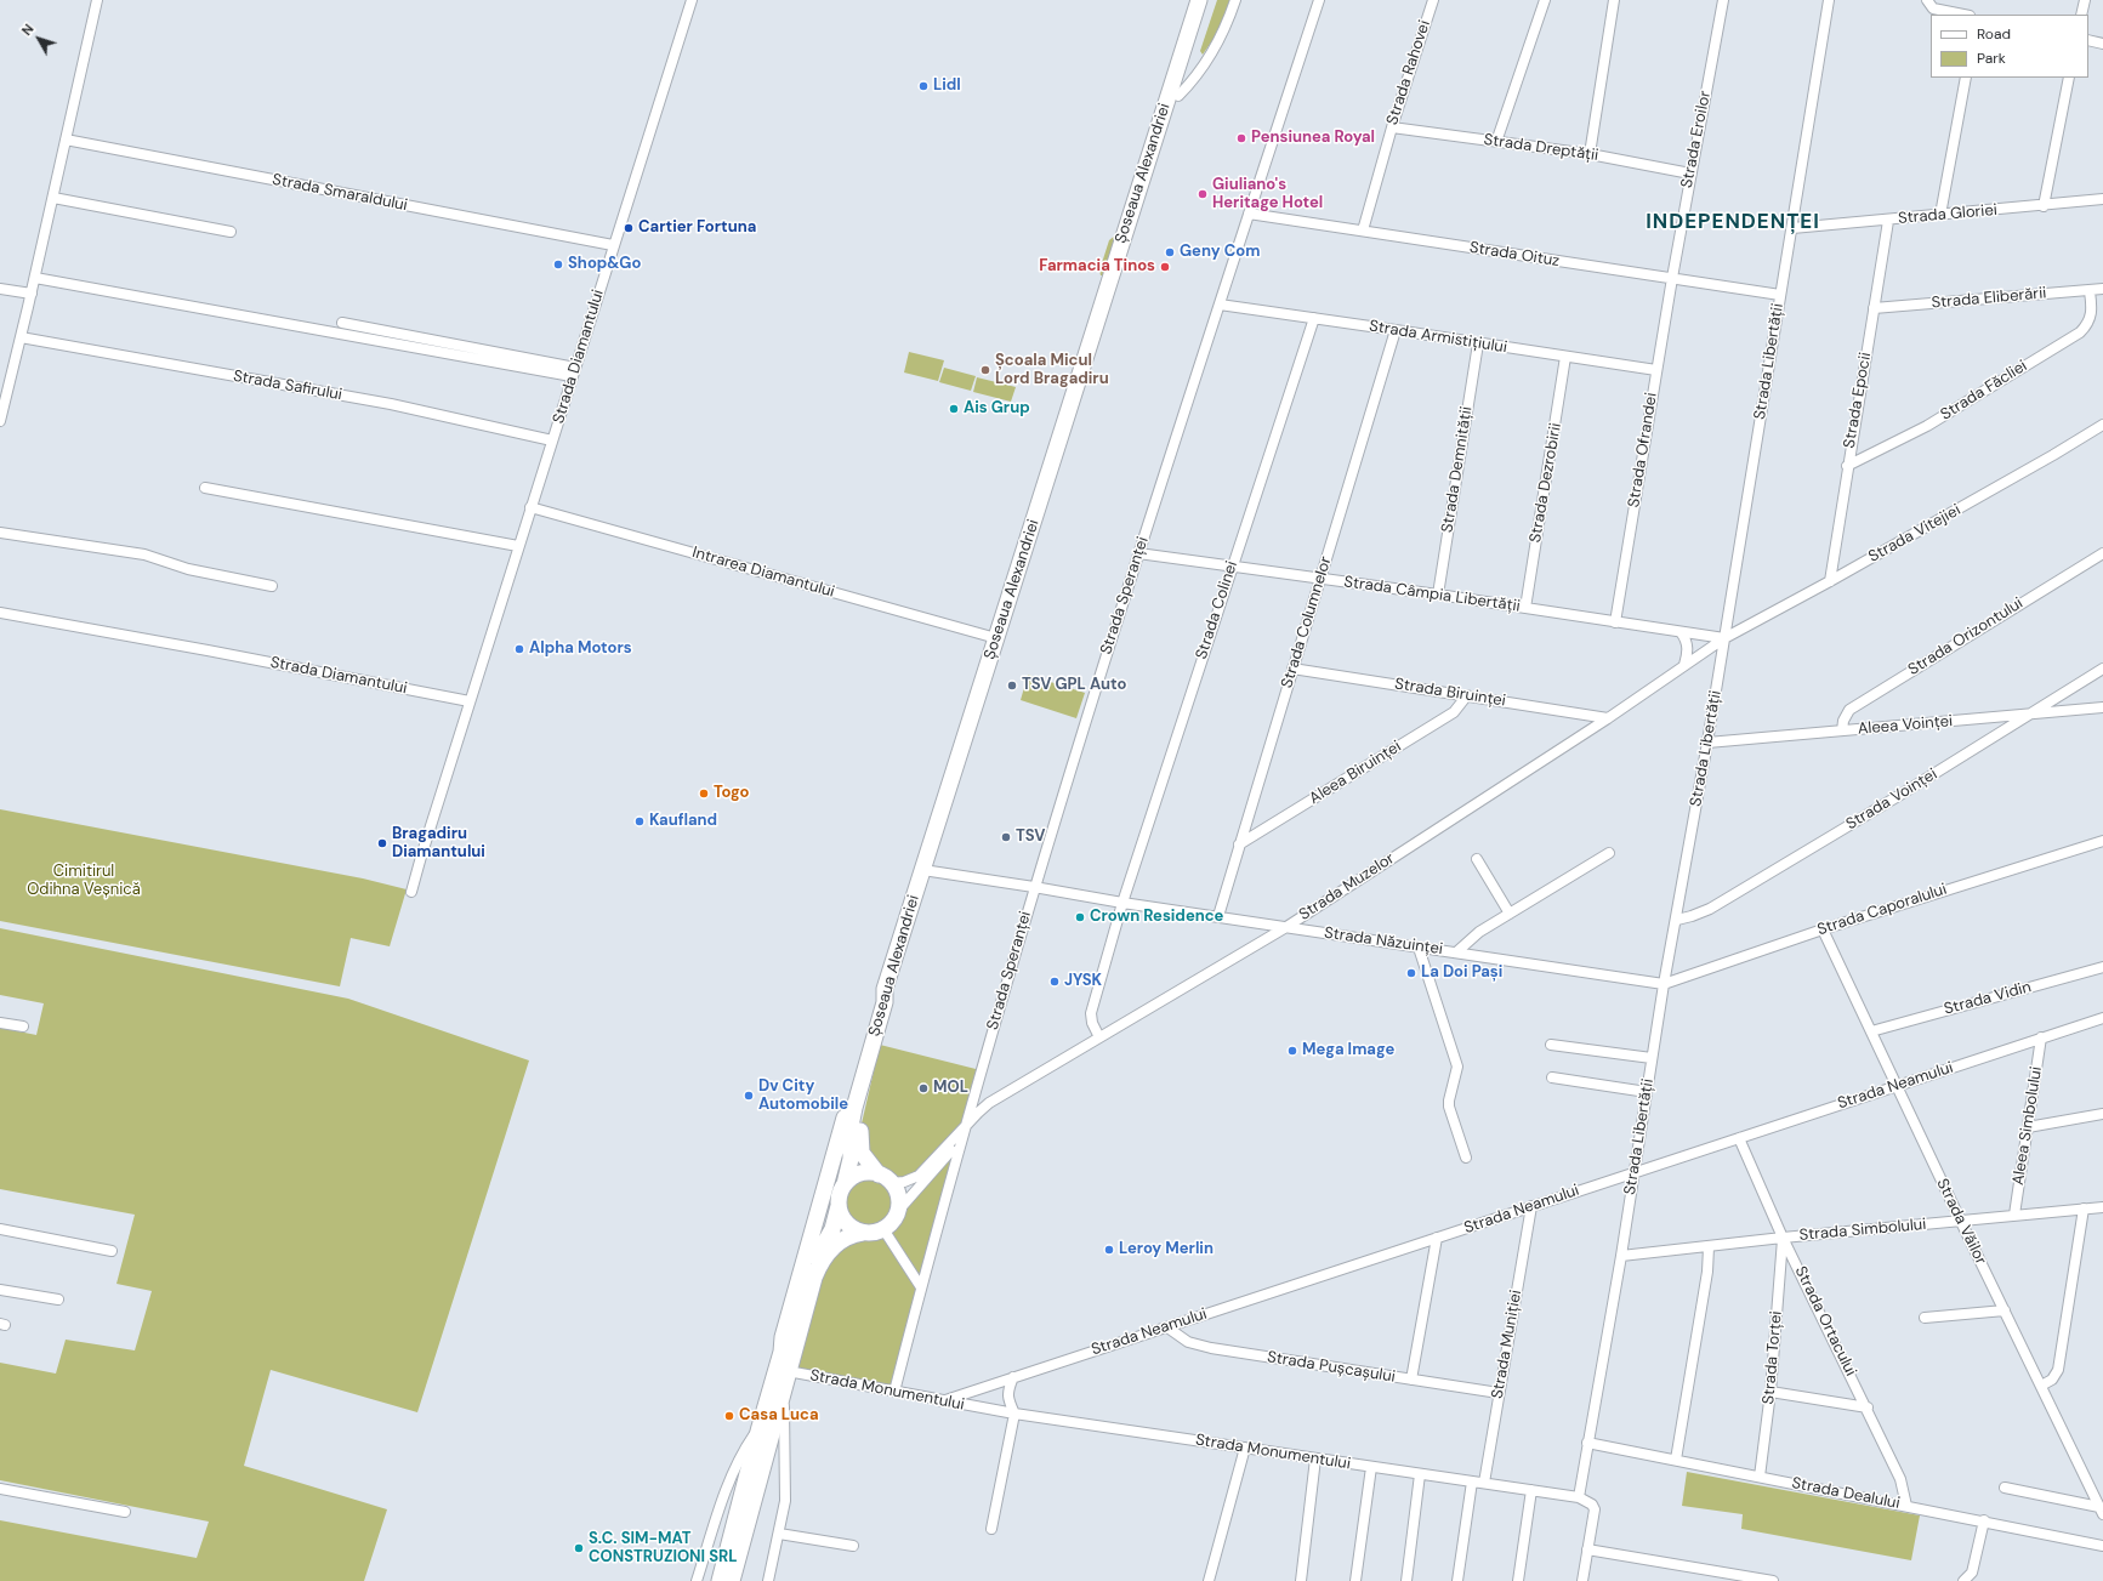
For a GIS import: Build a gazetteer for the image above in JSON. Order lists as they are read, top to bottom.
{
  "streets": {
    "main road": ["Șoseaua Alexandriei"],
    "street": [
      "Strada Rahovei",
      "Strada Eroilor",
      "Strada Dreptății",
      "Strada Smaraldului",
      "Strada Gloriei",
      "Strada Oituz",
      "Strada Eliberării",
      "Strada Armistițiului",
      "Strada Diamantului",
      "Strada Libertății",
      "Strada Safirului",
      "Strada Făcliei",
      "Strada Epocii",
      "Strada Ofrandei",
      "Strada Demnității",
      "Strada Dezrobirii",
      "Strada Vitejiei",
      "Intrarea Diamantului",
      "Strada Câmpia Libertății",
      "Strada Speranței",
      "Strada Colinei",
      "Strada Columnelor",
      "Strada Orizontului",
      "Strada Biruinței",
      "Aleea Voinței",
      "Aleea Biruinței",
      "Strada Voinței",
      "Strada Muzelor",
      "Strada Caporalului",
      "Strada Năzuinței",
      "Strada Vidin",
      "Strada Neamului",
      "Aleea Simbolului",
      "Strada Văilor",
      "Strada Simbolului",
      "Strada Ortacului",
      "Strada Muniției",
      "Strada Torței",
      "Strada Pușcașului",
      "Strada Monumentului",
      "Strada Dealului"
    ]
  },
  "crossings": [
    ["Strada Rahovei", "Strada Dreptății"],
    ["Strada Rahovei", "Strada Oituz"],
    ["Strada Eroilor", "Strada Dreptății"],
    ["Strada Eroilor", "Strada Oituz"],
    ["Strada Eroilor", "Strada Ofrandei"],
    ["Șoseaua Alexandriei", "Intrarea Diamantului"],
    ["Șoseaua Alexandriei", "Strada Năzuinței"],
    ["Strada Smaraldului", "Strada Diamantului"],
    ["Strada Gloriei", "Strada Libertății"],
    ["Strada Gloriei", "Strada Epocii"],
    ["Strada Oituz", "Strada Libertății"],
    ["Strada Oituz", "Strada Ofrandei"],
    ["Strada Oituz", "Strada Speranței"],
    ["Strada Eliberării", "Strada Făcliei"],
    ["Strada Eliberării", "Strada Epocii"],
    ["Strada Armistițiului", "Strada Ofrandei"],
    ["Strada Armistițiului", "Strada Demnității"],
    ["Strada Armistițiului", "Strada Dezrobirii"],
    ["Strada Armistițiului", "Strada Speranței"],
    ["Strada Armistițiului", "Strada Colinei"],
    ["Strada Armistițiului", "Strada Columnelor"],
    ["Strada Diamantului", "Strada Safirului"],
    ["Strada Diamantului", "Intrarea Diamantului"],
    ["Strada Libertății", "Strada Vitejiei"],
    ["Strada Libertății", "Strada Câmpia Libertății"],
    ["Strada Libertății", "Aleea Voinței"],
    ["Strada Libertății", "Strada Voinței"],
    ["Strada Libertății", "Strada Muzelor"],
    ["Strada Libertății", "Strada Caporalului"],
    ["Strada Libertății", "Strada Năzuinței"],
    ["Strada Libertății", "Strada Neamului"],
    ["Strada Libertății", "Strada Simbolului"],
    ["Strada Libertății", "Strada Monumentului"],
    ["Strada Libertății", "Strada Dealului"],
    ["Strada Făcliei", "Strada Epocii"],
    ["Strada Epocii", "Strada Vitejiei"],
    ["Strada Ofrandei", "Strada Câmpia Libertății"],
    ["Strada Demnității", "Strada Câmpia Libertății"],
    ["Strada Dezrobirii", "Strada Câmpia Libertății"],
    ["Strada Vitejiei", "Strada Câmpia Libertății"],
    ["Strada Vitejiei", "Strada Muzelor"],
    ["Strada Câmpia Libertății", "Strada Speranței"],
    ["Strada Câmpia Libertății", "Strada Colinei"],
    ["Strada Câmpia Libertății", "Strada Columnelor"],
    ["Strada Câmpia Libertății", "Strada Muzelor"],
    ["Strada Speranței", "Strada Muzelor"],
    ["Strada Speranței", "Strada Năzuinței"],
    ["Strada Speranței", "Strada Monumentului"],
    ["Strada Colinei", "Strada Muzelor"],
    ["Strada Colinei", "Strada Năzuinței"],
    ["Strada Columnelor", "Strada Biruinței"],
    ["Strada Columnelor", "Aleea Biruinței"],
    ["Strada Columnelor", "Strada Năzuinței"],
    ["Strada Orizontului", "Aleea Voinței"],
    ["Strada Biruinței", "Aleea Biruinței"],
    ["Strada Biruinței", "Strada Muzelor"],
    ["Aleea Voinței", "Strada Voinței"],
    ["Strada Muzelor", "Strada Năzuinței"],
    ["Strada Caporalului", "Strada Năzuinței"],
    ["Strada Caporalului", "Strada Văilor"],
    ["Strada Vidin", "Strada Văilor"],
    ["Strada Neamului", "Aleea Simbolului"],
    ["Strada Neamului", "Strada Văilor"],
    ["Strada Neamului", "Strada Ortacului"],
    ["Strada Neamului", "Strada Muniției"],
    ["Strada Neamului", "Strada Pușcașului"],
    ["Strada Neamului", "Strada Monumentului"],
    ["Aleea Simbolului", "Strada Simbolului"],
    ["Strada Văilor", "Strada Simbolului"],
    ["Strada Simbolului", "Strada Ortacului"],
    ["Strada Simbolului", "Strada Torței"],
    ["Strada Ortacului", "Strada Torței"],
    ["Strada Ortacului", "Strada Dealului"],
    ["Strada Muniției", "Strada Pușcașului"],
    ["Strada Muniției", "Strada Monumentului"],
    ["Strada Torței", "Strada Dealului"]
  ],
  "districts": ["INDEPENDENȚEI"],
  "parks": ["Cimitirul Odihna Veșnică"],
  "places": [
    "Lidl",
    "Pensiunea Royal",
    "Giuliano's Heritage Hotel",
    "Cartier Fortuna",
    "Geny Com",
    "Shop&Go",
    "Farmacia Tinos",
    "Școala Micul Lord Bragadiru",
    "Ais Grup",
    "Alpha Motors",
    "TSV GPL Auto",
    "Togo",
    "Kaufland",
    "TSV",
    "Bragadiru Diamantului",
    "Crown Residence",
    "La Doi Pași",
    "JYSK",
    "Mega Image",
    "MOL",
    "Dv City Automobile",
    "Leroy Merlin",
    "Casa Luca",
    "S.C. SIM-MAT CONSTRUZIONI SRL"
  ],
  "legend": ["Road", "Park"],
  "north": "top left"
}
